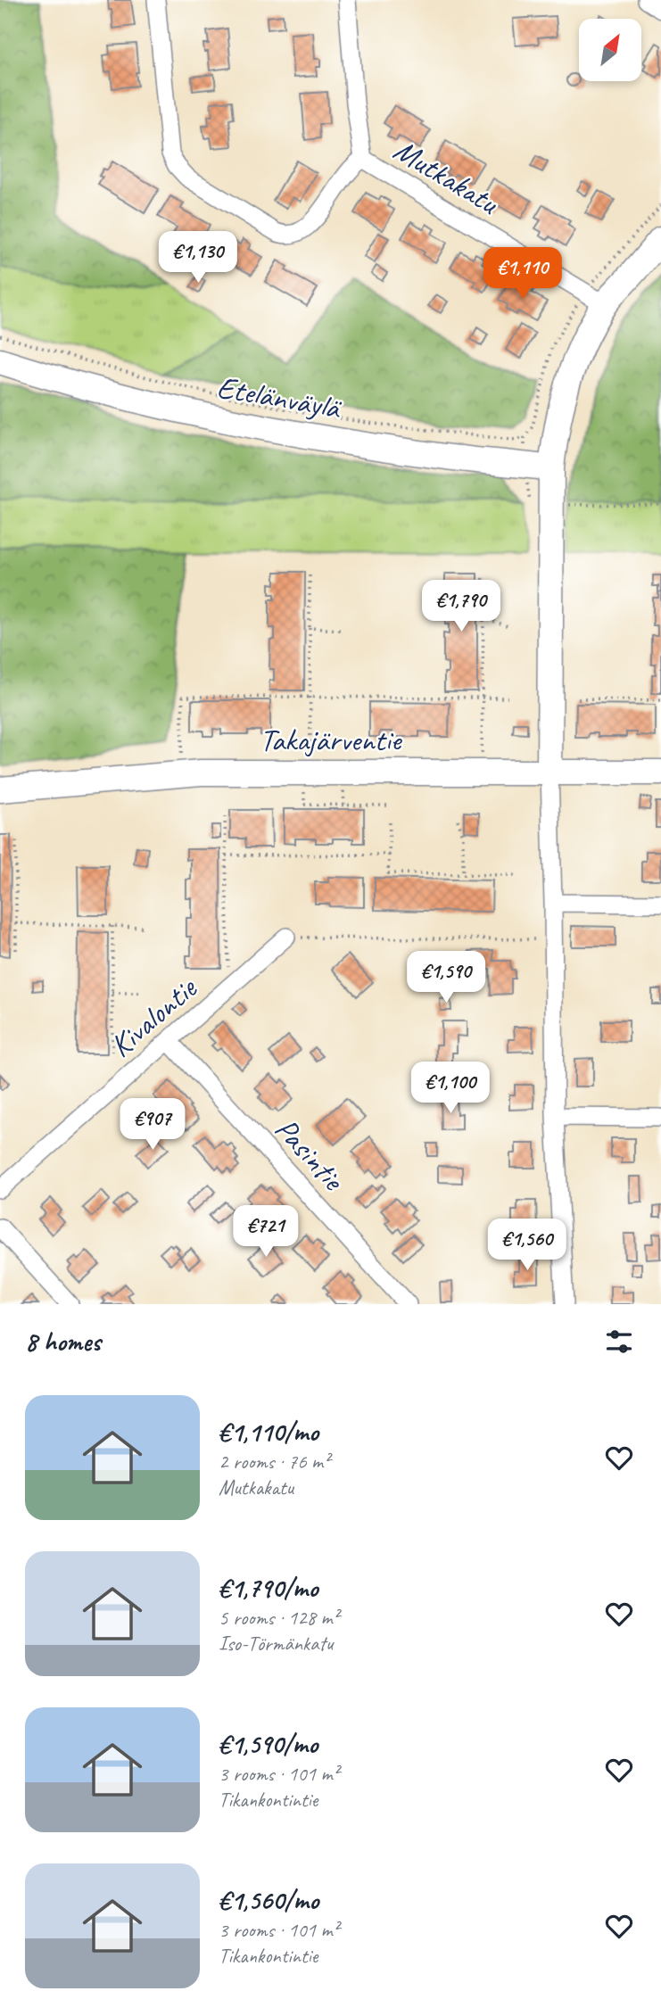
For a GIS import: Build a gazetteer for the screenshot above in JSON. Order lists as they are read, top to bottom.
{
  "streets": {
    "street": [
      "Mutkakatu",
      "Etelänväylä",
      "Takajärventie",
      "Kivalontie",
      "Pasintie"
    ]
  },
  "crossings": [
    ["Kivalontie", "Pasintie"]
  ],
  "north": "top right",
  "page": {
    "price": [
      "€1,130",
      "€1,110",
      "€1,790",
      "€1,590",
      "€1,100",
      "€907",
      "€721",
      "€1,560"
    ],
    "heading": "8 homes",
    "list": [
      {
        "name": "€1,110/mo",
        "note": "2 rooms · 76 m² · Mutkakatu"
      },
      {
        "name": "€1,790/mo",
        "note": "5 rooms · 128 m² · Iso-Törmänkatu"
      },
      {
        "name": "€1,590/mo",
        "note": "3 rooms · 101 m² · Tikankontintie"
      },
      {
        "name": "€1,560/mo",
        "note": "3 rooms · 101 m² · Tikankontintie"
      }
    ]
  }
}
